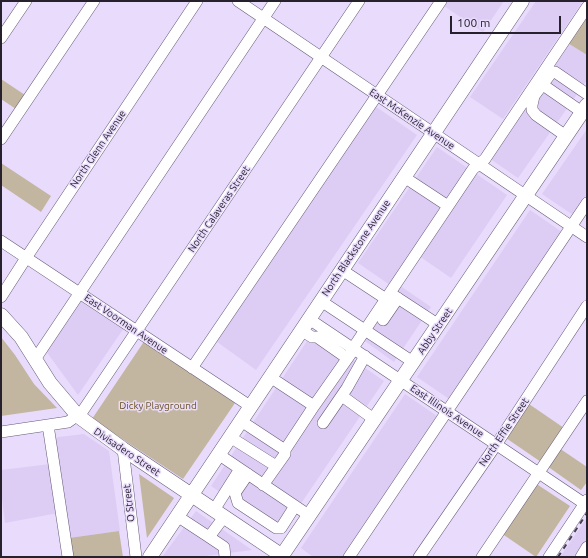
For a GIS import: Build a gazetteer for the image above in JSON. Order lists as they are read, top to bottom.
{
  "streets": {
    "main road": ["North Blackstone Avenue", "Abby Street", "Divisadero Street"],
    "street": [
      "East McKenzie Avenue",
      "North Glenn Avenue",
      "North Calaveras Street",
      "East Voorman Avenue",
      "East Illinois Avenue",
      "North Effie Street",
      "O Street"
    ]
  },
  "crossings": [
    ["East McKenzie Avenue", "North Calaveras Street"],
    ["East McKenzie Avenue", "North Blackstone Avenue"],
    ["East McKenzie Avenue", "Abby Street"],
    ["North Glenn Avenue", "East Voorman Avenue"],
    ["North Calaveras Street", "East Voorman Avenue"],
    ["North Calaveras Street", "Divisadero Street"],
    ["North Blackstone Avenue", "East Voorman Avenue"],
    ["North Blackstone Avenue", "East Illinois Avenue"],
    ["North Blackstone Avenue", "Divisadero Street"],
    ["Abby Street", "East Illinois Avenue"],
    ["Abby Street", "Divisadero Street"],
    ["East Illinois Avenue", "North Effie Street"],
    ["Divisadero Street", "O Street"]
  ],
  "parks": ["Dicky Playground"],
  "scale_bar": "100 m"
}
